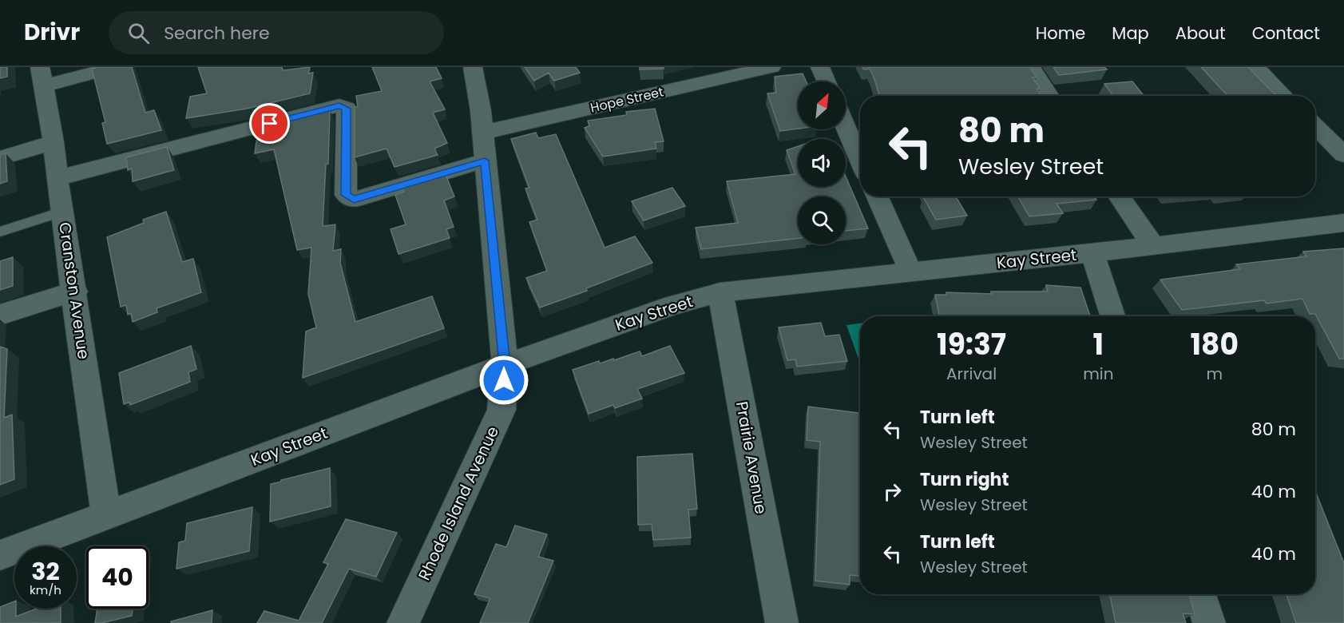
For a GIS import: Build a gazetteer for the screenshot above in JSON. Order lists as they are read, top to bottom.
{
  "streets": {
    "street": [
      "Hope Street",
      "Kay Street",
      "Cranston Avenue",
      "Prairie Avenue",
      "Rhode Island Avenue"
    ]
  },
  "crossings": [
    ["Hope Street", "Rhode Island Avenue"],
    ["Kay Street", "Cranston Avenue"],
    ["Kay Street", "Prairie Avenue"],
    ["Kay Street", "Rhode Island Avenue"]
  ],
  "north": "top right",
  "page": {
    "header": "Drivr",
    "search": "Search here",
    "nav": [
      "Home",
      "Map",
      "About",
      "Contact"
    ],
    "turn": ["80 m", "Wesley Street"],
    "eta": [
      "19:37",
      "Arrival",
      "1",
      "min",
      "180",
      "m"
    ],
    "list": [
      {
        "name": "Turn left",
        "note": "Wesley Street",
        "value": "80 m"
      },
      {
        "name": "Turn right",
        "note": "Wesley Street",
        "value": "40 m"
      },
      {
        "name": "Turn left",
        "note": "Wesley Street",
        "value": "40 m"
      }
    ],
    "speed": "32 km/h",
    "limit": "40"
  }
}
